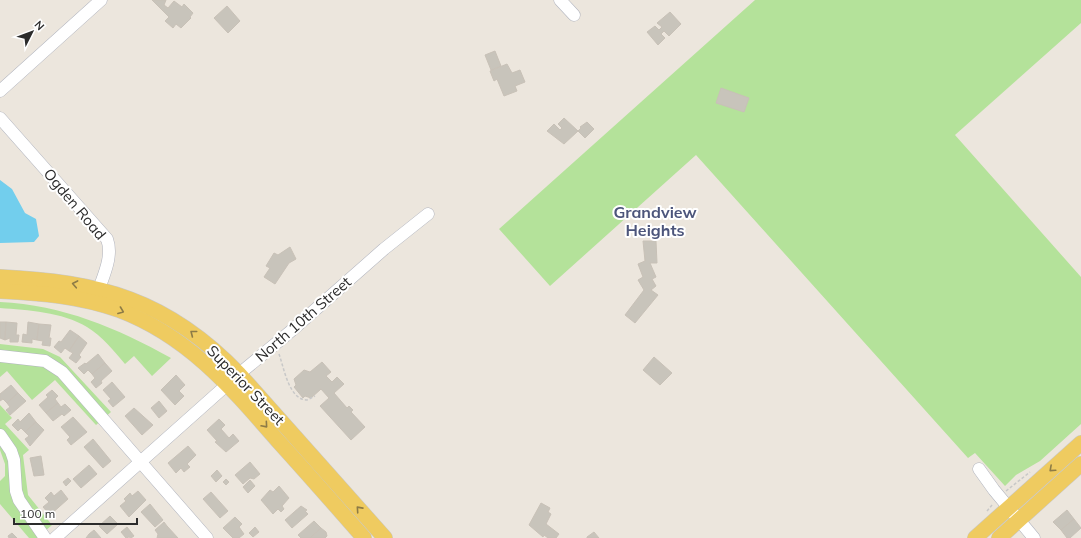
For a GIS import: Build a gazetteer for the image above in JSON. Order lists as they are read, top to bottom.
{
  "streets": {
    "main road": ["Superior Street"],
    "street": ["Ogden Road", "North 10th Street"]
  },
  "crossings": [
    ["Ogden Road", "Superior Street"],
    ["North 10th Street", "Superior Street"]
  ],
  "districts": ["Grandview Heights"],
  "scale_bar": "100 m",
  "north": "top right"
}
